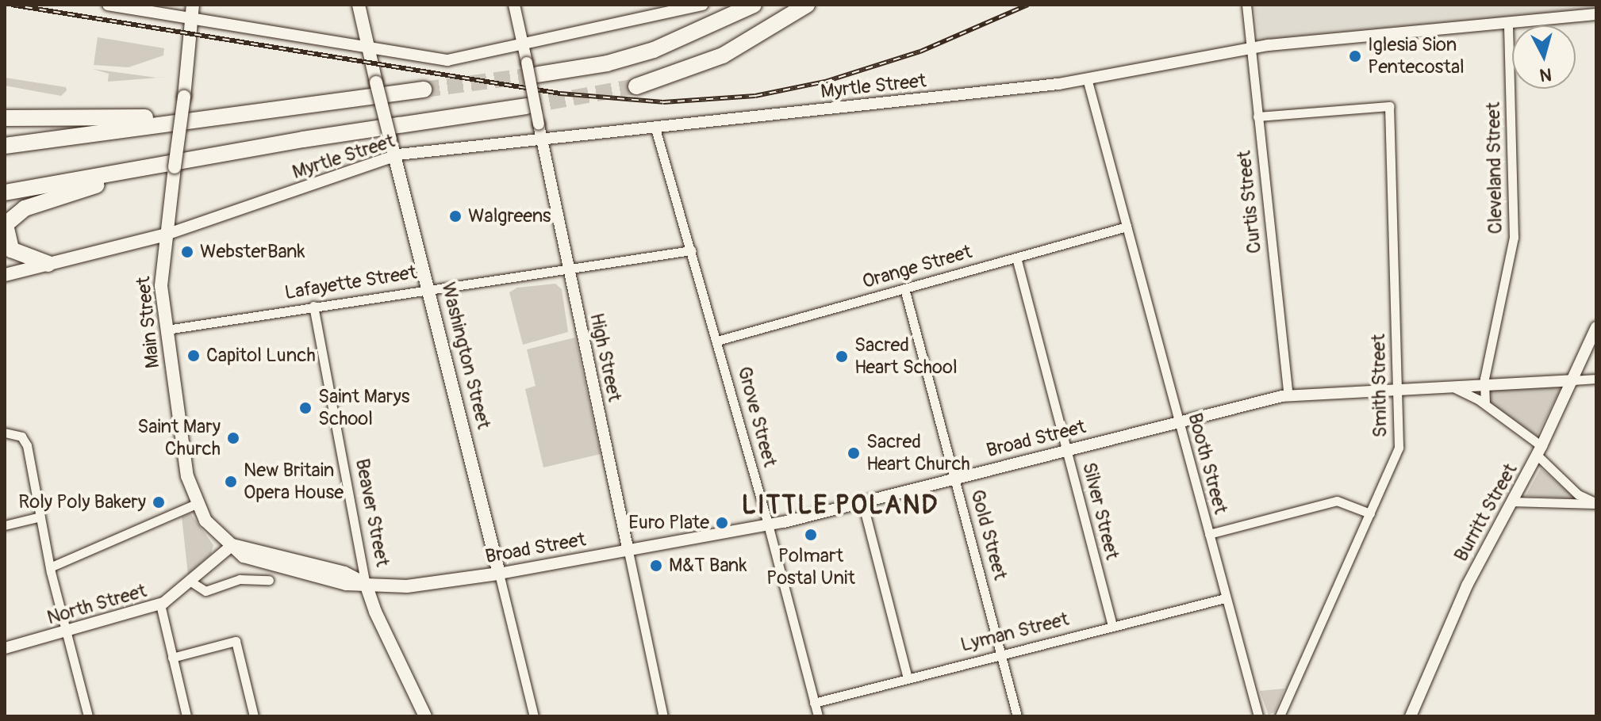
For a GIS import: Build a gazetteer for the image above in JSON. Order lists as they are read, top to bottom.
{
  "streets": {
    "main road": [
      "Main Street",
      "Washington Street",
      "Broad Street",
      "Beaver Street"
    ],
    "street": [
      "Myrtle Street",
      "Cleveland Street",
      "Curtis Street",
      "Orange Street",
      "Lafayette Street",
      "High Street",
      "Smith Street",
      "Grove Street",
      "Booth Street",
      "Silver Street",
      "Burritt Street",
      "Gold Street",
      "North Street",
      "Lyman Street"
    ]
  },
  "crossings": [
    ["Myrtle Street", "Cleveland Street"],
    ["Myrtle Street", "Curtis Street"],
    ["Myrtle Street", "Main Street"],
    ["Myrtle Street", "Washington Street"],
    ["Myrtle Street", "High Street"],
    ["Myrtle Street", "Grove Street"],
    ["Myrtle Street", "Booth Street"],
    ["Cleveland Street", "Broad Street"],
    ["Curtis Street", "Smith Street"],
    ["Curtis Street", "Broad Street"],
    ["Orange Street", "Grove Street"],
    ["Orange Street", "Booth Street"],
    ["Orange Street", "Silver Street"],
    ["Orange Street", "Gold Street"],
    ["Lafayette Street", "Main Street"],
    ["Lafayette Street", "Washington Street"],
    ["Lafayette Street", "High Street"],
    ["Lafayette Street", "Grove Street"],
    ["Lafayette Street", "Beaver Street"],
    ["Main Street", "Broad Street"],
    ["Main Street", "Beaver Street"],
    ["Main Street", "North Street"],
    ["Washington Street", "Broad Street"],
    ["High Street", "Broad Street"],
    ["Smith Street", "Broad Street"],
    ["Grove Street", "Broad Street"],
    ["Grove Street", "Lyman Street"],
    ["Broad Street", "Booth Street"],
    ["Broad Street", "Silver Street"],
    ["Broad Street", "Beaver Street"],
    ["Broad Street", "Burritt Street"],
    ["Broad Street", "Gold Street"],
    ["Booth Street", "Lyman Street"],
    ["Silver Street", "Lyman Street"],
    ["Gold Street", "Lyman Street"]
  ],
  "districts": ["LITTLE POLAND"],
  "places": [
    "Iglesia Sion Pentecostal",
    "Walgreens",
    "WebsterBank",
    "Capitol Lunch",
    "Sacred Heart School",
    "Saint Marys School",
    "Saint Mary Church",
    "Sacred Heart Church",
    "New Britain Opera House",
    "Roly Poly Bakery",
    "Euro Plate",
    "Polmart Postal Unit",
    "M&T Bank"
  ],
  "north": "bottom"
}
